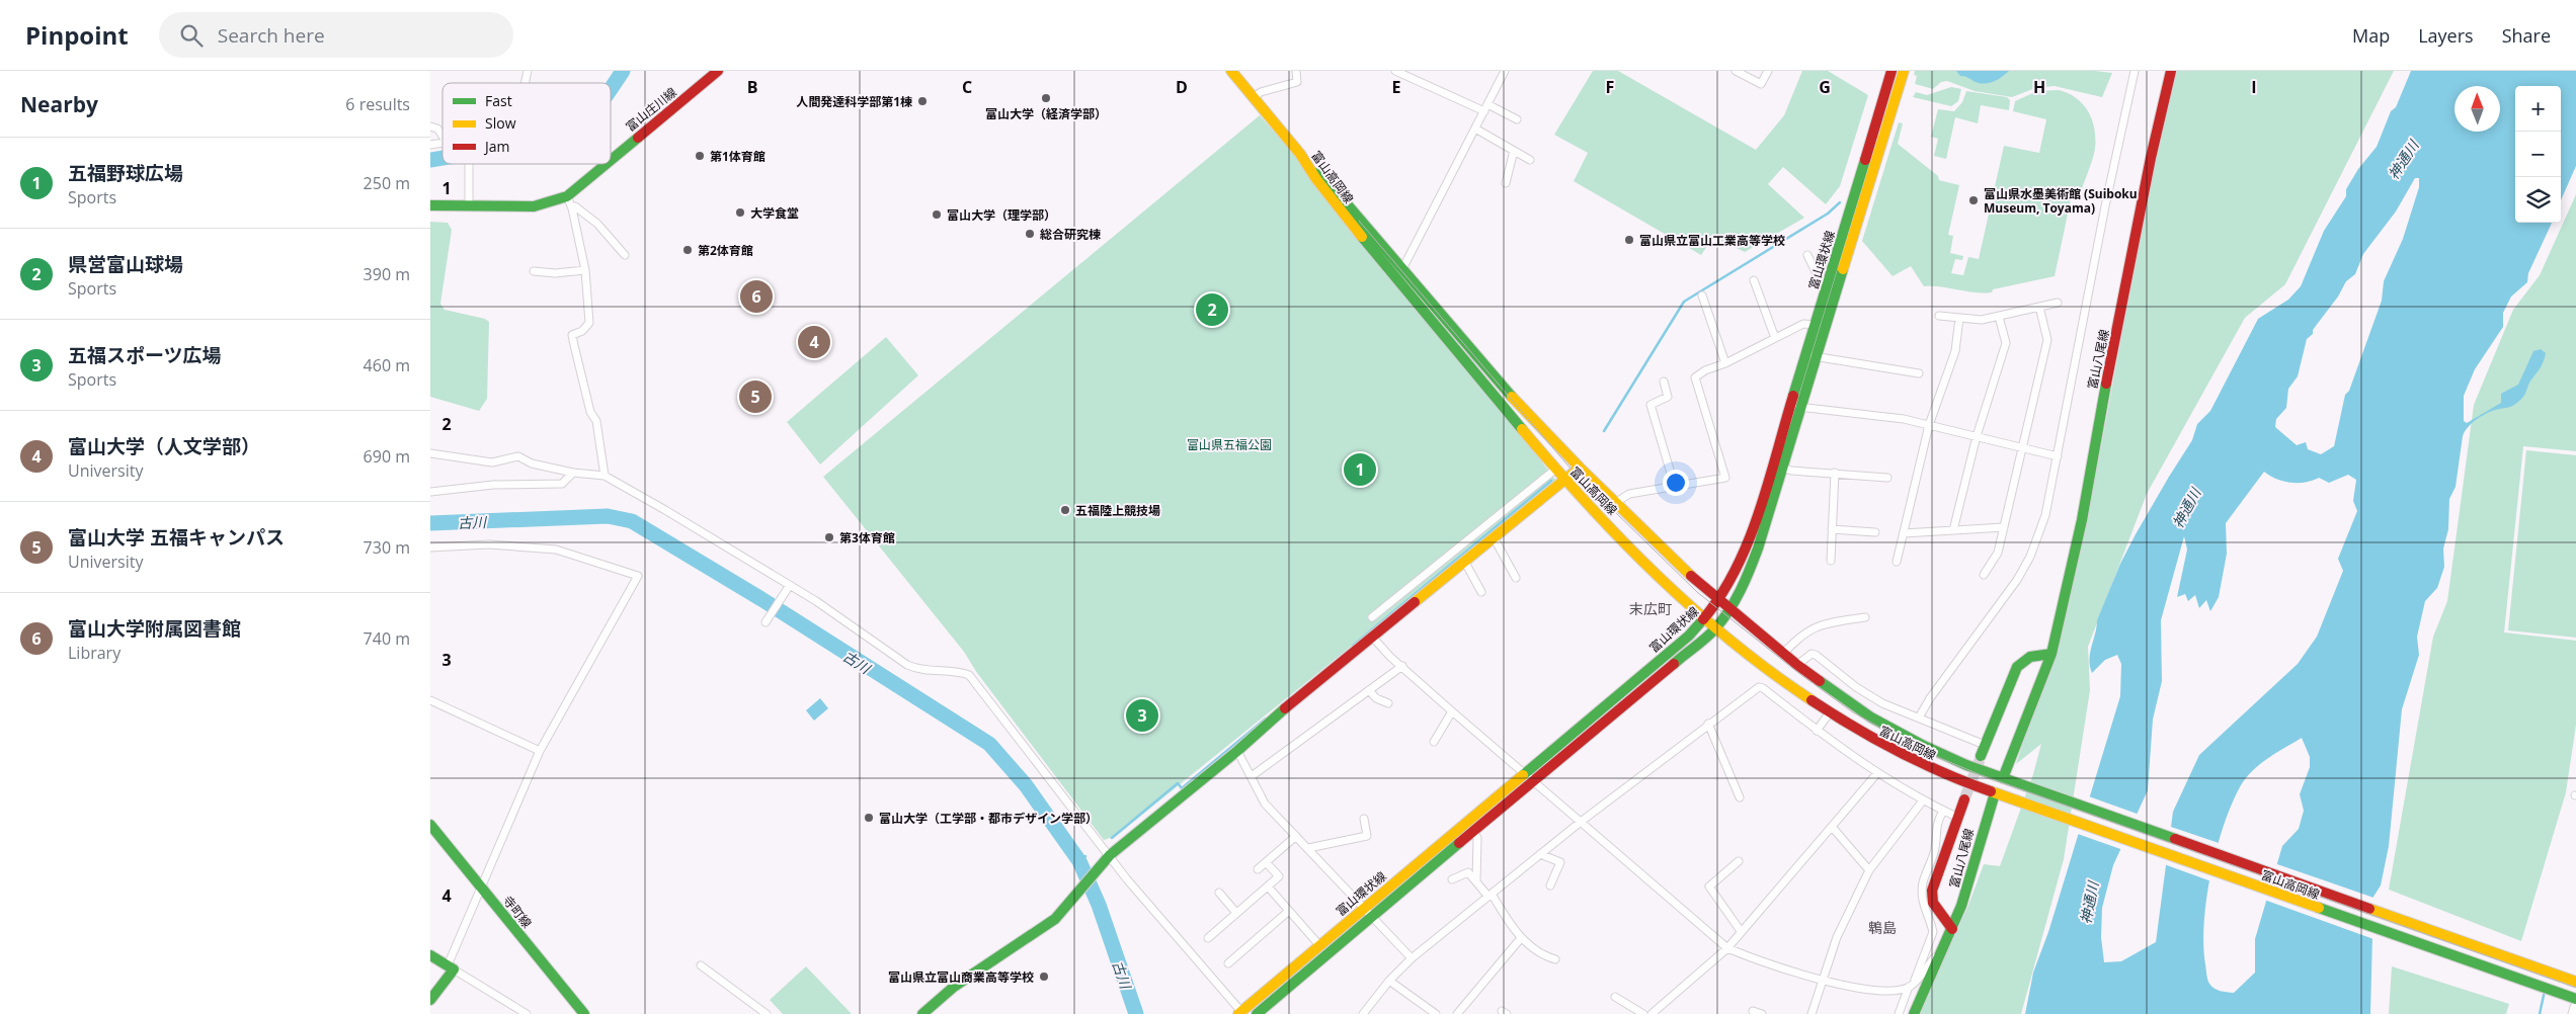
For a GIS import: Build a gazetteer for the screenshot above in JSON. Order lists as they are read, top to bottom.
{
  "streets": {
    "main road": [
      "富山庄川線",
      "富山高岡線",
      "富山環状線",
      "富山八尾線",
      "寺町線"
    ]
  },
  "crossings": [
    ["富山高岡線", "富山環状線"],
    ["富山高岡線", "富山八尾線"]
  ],
  "districts": ["末広町", "鵯島"],
  "water": ["神通川", "古川"],
  "parks": ["富山県五福公園"],
  "places": [
    "富山大学（経済学部）",
    "人間発達科学部第1棟",
    "第1体育館",
    "富山県水墨美術館 (Suiboku Museum, Toyama)",
    "大学食堂",
    "富山大学（理学部）",
    "総合研究棟",
    "富山県立富山工業高等学校",
    "第2体育館",
    "五福陸上競技場",
    "第3体育館",
    "富山大学（工学部・都市デザイン学部）",
    "富山県立富山商業高等学校"
  ],
  "legend": ["Fast", "Slow", "Jam"],
  "north": "top",
  "page": {
    "header": "Pinpoint",
    "search": "Search here",
    "nav": ["Map", "Layers", "Share"],
    "heading": ["Nearby", "6 results"],
    "map_buttons": ["+", "−"],
    "list": [
      {
        "mark": "1",
        "name": "五福野球広場",
        "note": "Sports",
        "value": "250 m"
      },
      {
        "mark": "2",
        "name": "県営富山球場",
        "note": "Sports",
        "value": "390 m"
      },
      {
        "mark": "3",
        "name": "五福スポーツ広場",
        "note": "Sports",
        "value": "460 m"
      },
      {
        "mark": "4",
        "name": "富山大学（人文学部）",
        "note": "University",
        "value": "690 m"
      },
      {
        "mark": "5",
        "name": "富山大学 五福キャンパス",
        "note": "University",
        "value": "730 m"
      },
      {
        "mark": "6",
        "name": "富山大学附属図書館",
        "note": "Library",
        "value": "740 m"
      }
    ],
    "pins": [
      "6",
      "2",
      "4",
      "5",
      "1",
      "3"
    ]
  },
  "grid": {
    "columns": [
      "B",
      "C",
      "D",
      "E",
      "F",
      "G",
      "H",
      "I"
    ],
    "rows": [
      "1",
      "2",
      "3",
      "4"
    ]
  }
}
